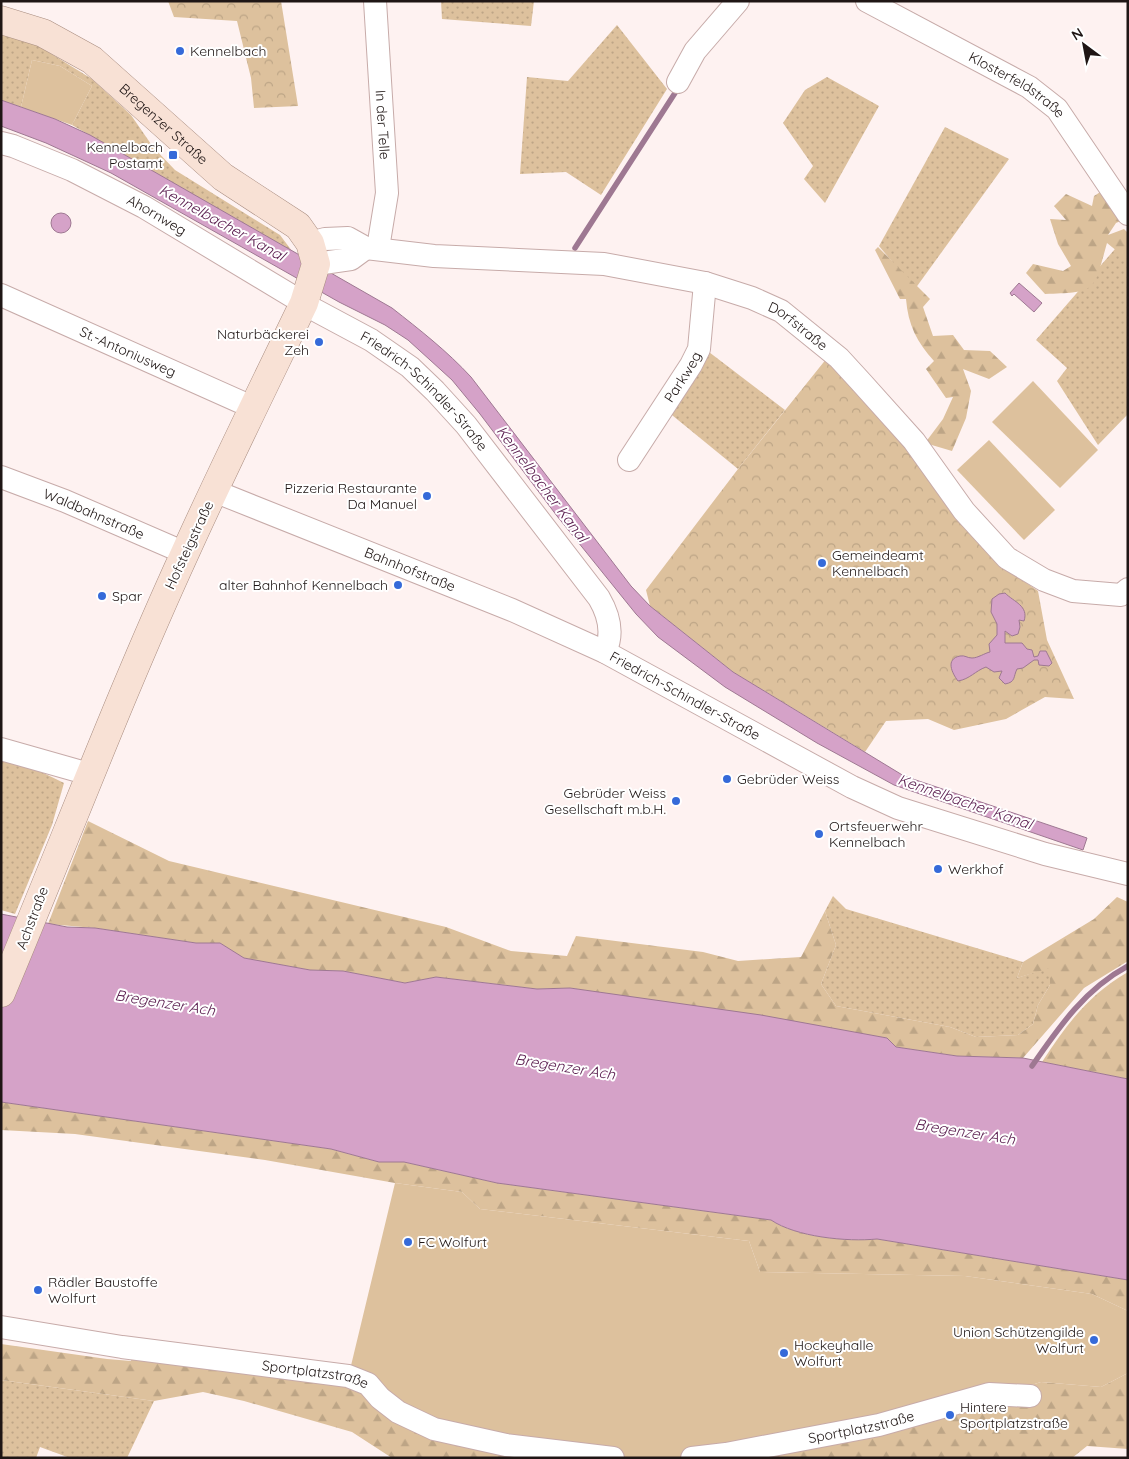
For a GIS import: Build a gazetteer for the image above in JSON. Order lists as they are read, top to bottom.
{
  "streets": {
    "main road": ["Bregenzer Straße", "Hofsteigstraße", "Achstraße"],
    "street": [
      "Klosterfeldstraße",
      "In der Telle",
      "Ahornweg",
      "Dorfstraße",
      "St.-Antoniusweg",
      "Parkweg",
      "Friedrich-Schindler-Straße",
      "Waldbahnstraße",
      "Bahnhofstraße",
      "Sportplatzstraße"
    ]
  },
  "crossings": [
    ["Bregenzer Straße", "Hofsteigstraße"],
    ["In der Telle", "Dorfstraße"],
    ["Ahornweg", "Friedrich-Schindler-Straße"],
    ["Ahornweg", "Hofsteigstraße"],
    ["Dorfstraße", "Parkweg"],
    ["St.-Antoniusweg", "Hofsteigstraße"],
    ["Friedrich-Schindler-Straße", "Hofsteigstraße"],
    ["Friedrich-Schindler-Straße", "Bahnhofstraße"],
    ["Waldbahnstraße", "Hofsteigstraße"],
    ["Hofsteigstraße", "Bahnhofstraße"],
    ["Hofsteigstraße", "Achstraße"]
  ],
  "water": ["Kennelbacher Kanal", "Bregenzer Ach"],
  "places": {
    "other": [
      "Kennelbach",
      "Naturbäckerei Zeh",
      "Pizzeria Restaurante Da Manuel",
      "Gemeindeamt Kennelbach",
      "alter Bahnhof Kennelbach",
      "Spar",
      "Gebrüder Weiss",
      "Gebrüder Weiss Gesellschaft m.b.H.",
      "Ortsfeuerwehr Kennelbach",
      "Werkhof",
      "FC Wolfurt",
      "Rädler Baustoffe Wolfurt",
      "Union Schützengilde Wolfurt",
      "Hockeyhalle Wolfurt",
      "Hintere Sportplatzstraße"
    ],
    "transit": ["Kennelbach Postamt"]
  },
  "north": "top left"
}
